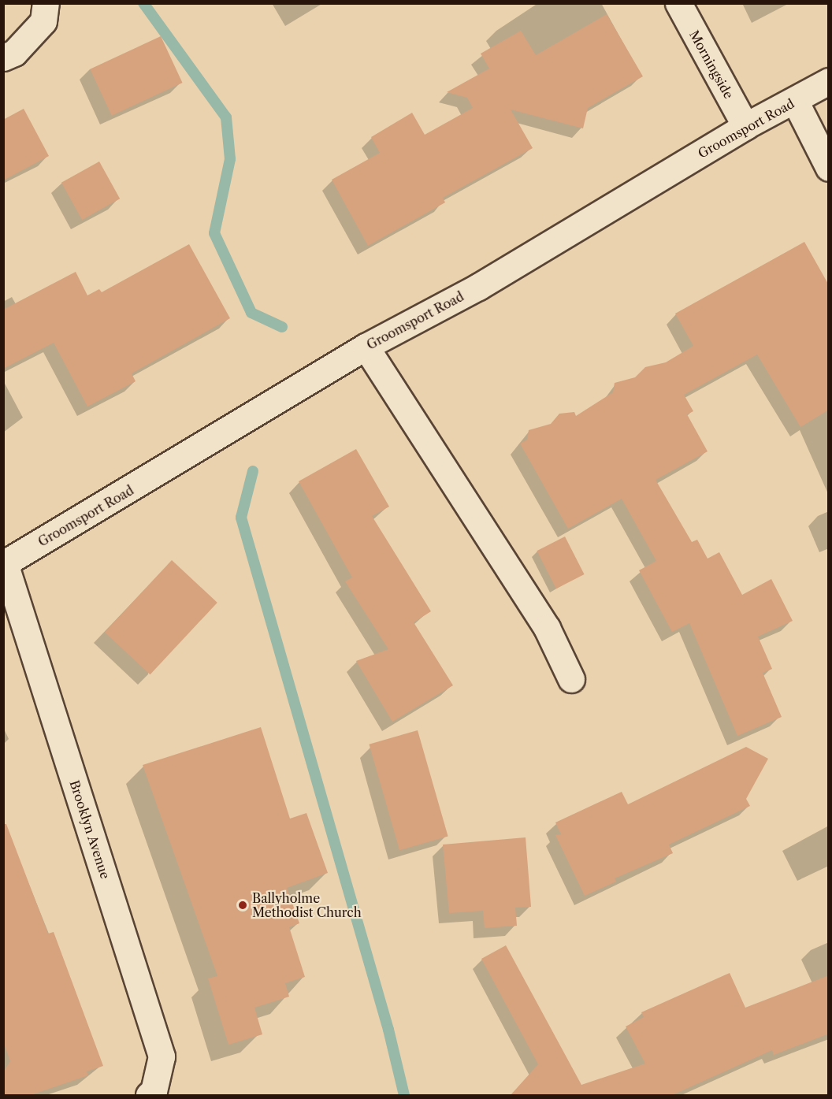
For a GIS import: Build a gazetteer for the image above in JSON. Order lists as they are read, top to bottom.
{
  "streets": {
    "street": ["Morningside", "Groomsport Road", "Brooklyn Avenue"]
  },
  "crossings": [
    ["Morningside", "Groomsport Road"],
    ["Groomsport Road", "Brooklyn Avenue"]
  ],
  "places": ["Ballyholme Methodist Church"]
}
